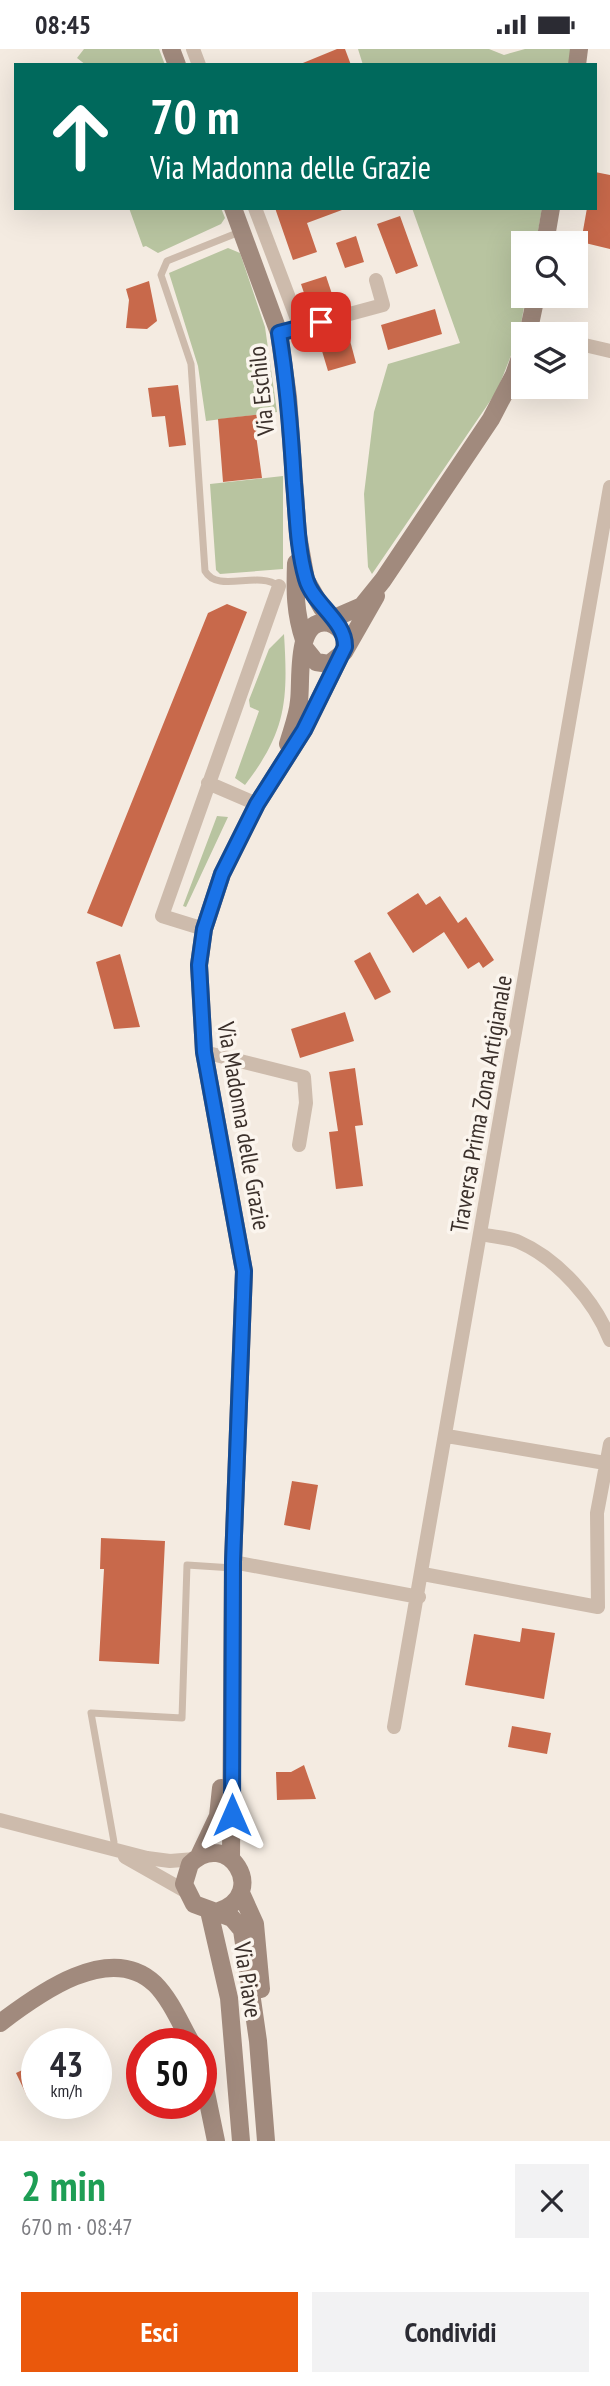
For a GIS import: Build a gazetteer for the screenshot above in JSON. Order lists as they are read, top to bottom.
{
  "streets": {
    "main road": ["Via Eschilo", "Via Madonna delle Grazie", "Via Piave"],
    "street": ["Traversa Prima Zona Artigianale"]
  },
  "page": {
    "status": "08:45",
    "turn": ["70 m", "Via Madonna delle Grazie"],
    "speed": "43 km/h",
    "limit": "50",
    "heading": ["2 min", "670 m · 08:47"],
    "buttons": ["Esci", "Condividi"]
  }
}
